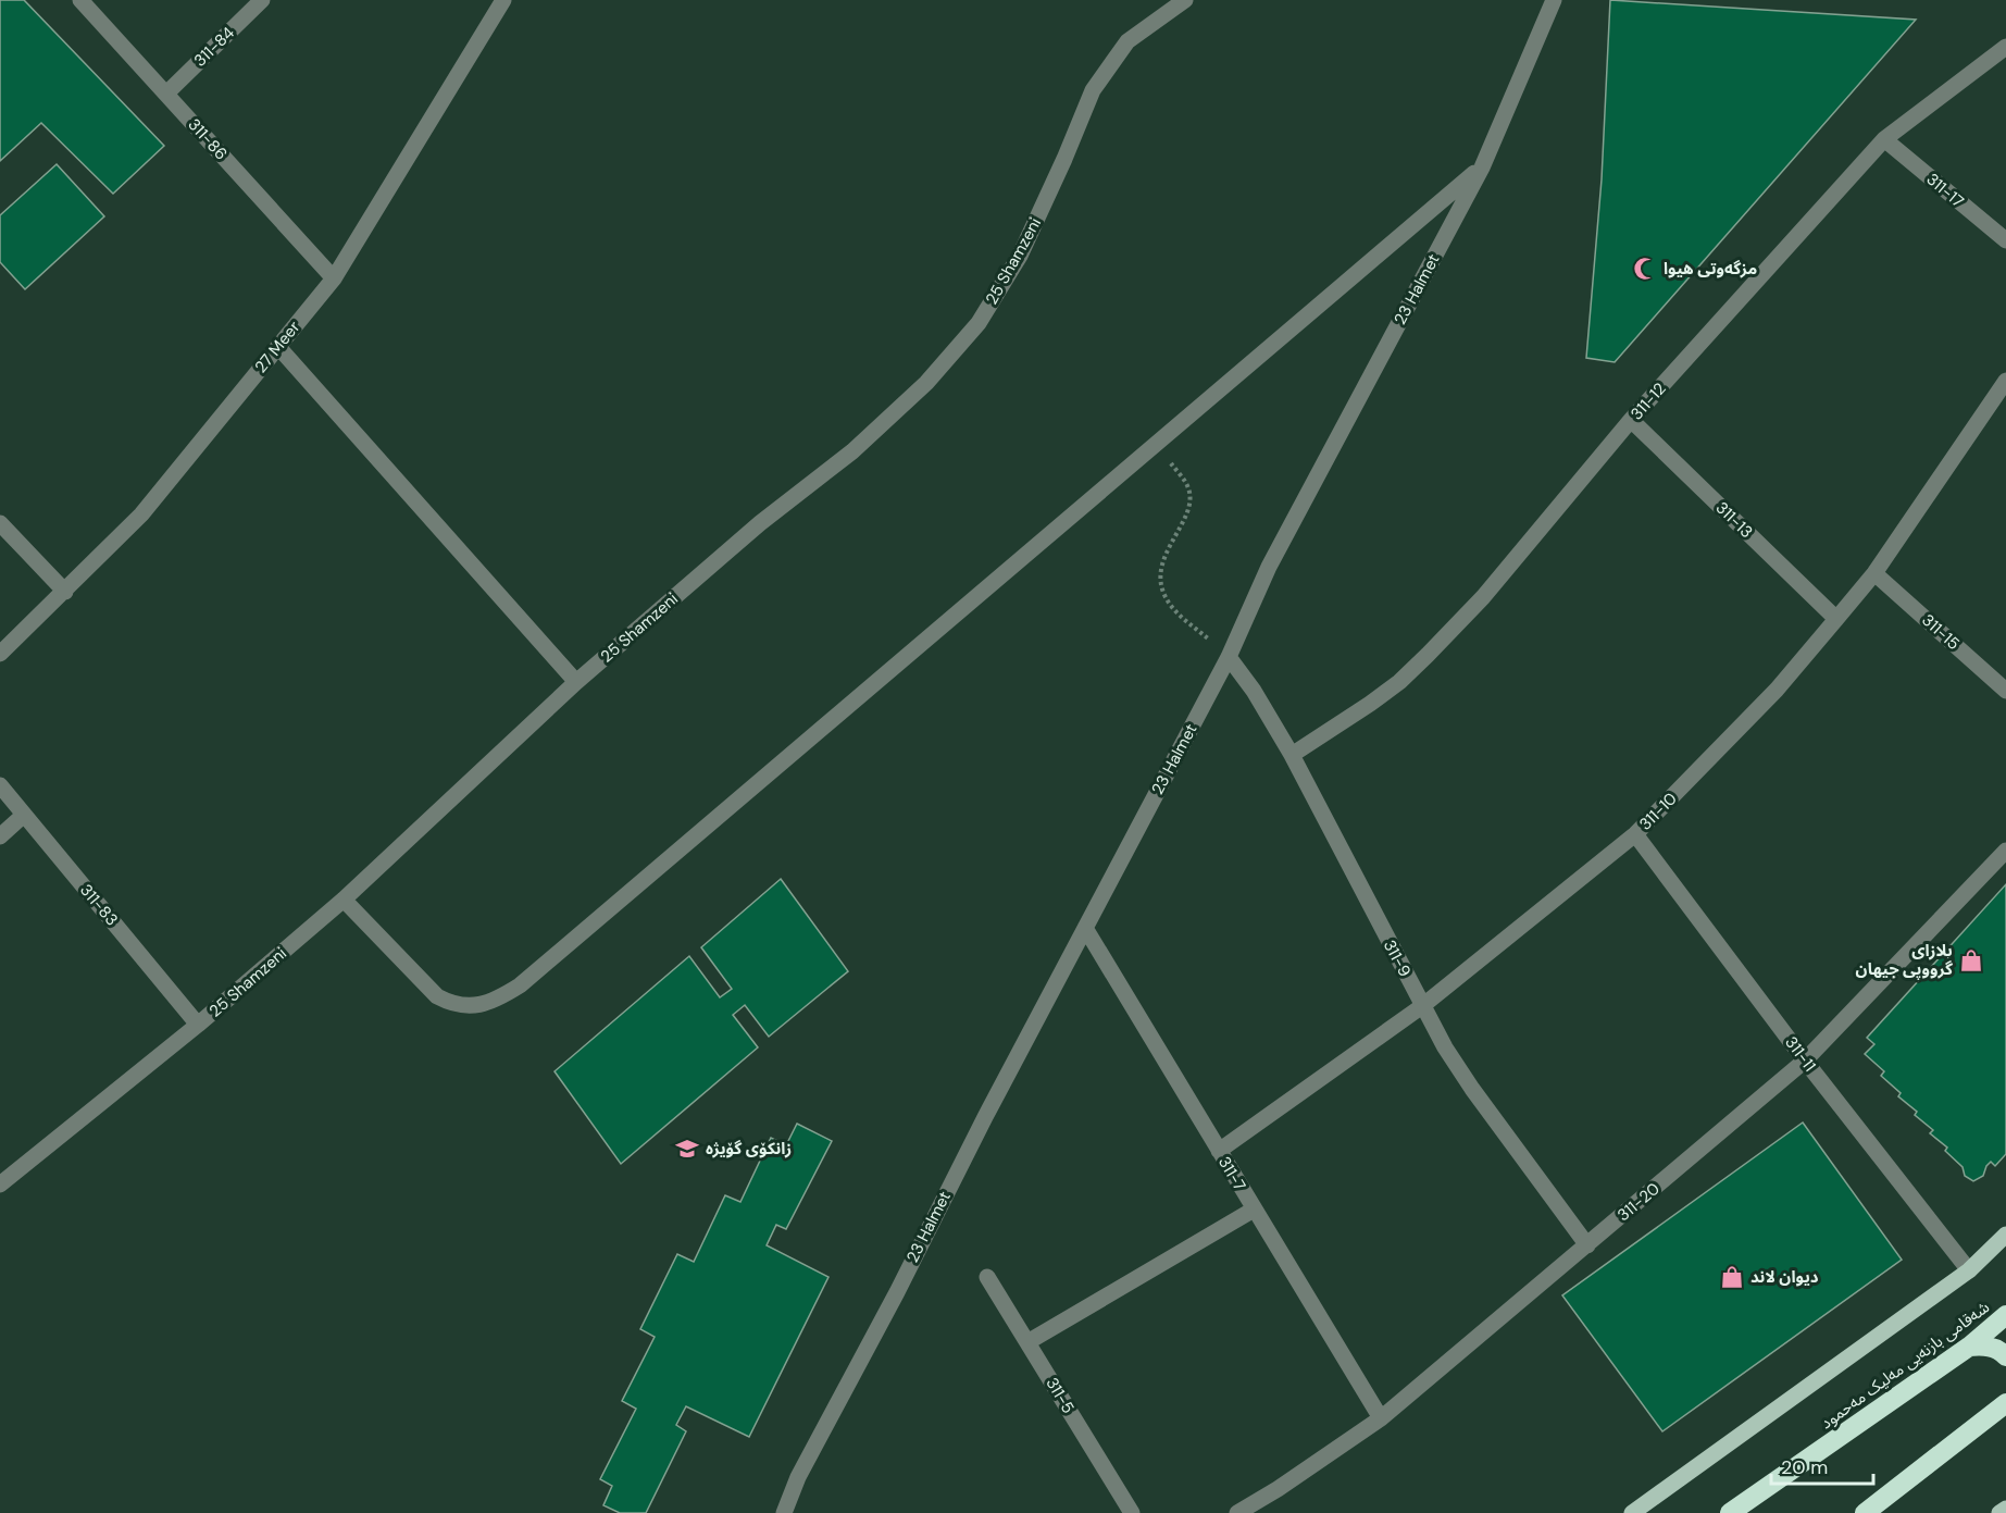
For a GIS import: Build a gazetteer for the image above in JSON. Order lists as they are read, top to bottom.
{
  "streets": {
    "highway": ["شەقامی بازنەیی مەلیک مەحمود"],
    "street": [
      "311-84",
      "311-86",
      "311-17",
      "25 Shamzeni",
      "23 Halmet",
      "27 Meer",
      "311-12",
      "311-13",
      "311-15",
      "311-10",
      "311-83",
      "311-9",
      "311-11",
      "311-7",
      "311-20",
      "311-5"
    ]
  },
  "crossings": [
    ["311-84", "311-86"],
    ["311-86", "27 Meer"],
    ["311-17", "311-12"],
    ["25 Shamzeni", "311-83"],
    ["23 Halmet", "311-9"],
    ["23 Halmet", "311-7"],
    ["311-12", "311-13"],
    ["311-12", "311-9"],
    ["311-13", "311-10"],
    ["311-15", "311-10"],
    ["311-10", "311-9"],
    ["311-10", "311-11"],
    ["311-10", "311-7"],
    ["311-9", "311-20"],
    ["311-11", "311-20"],
    ["311-7", "311-20"]
  ],
  "places": {
    "mosque": ["مزگەوتی هیوا"],
    "shop": ["پلازای گرووپی جیهان", "دیوان لاند"],
    "school or university": ["زانکۆی گۆیژە"]
  },
  "scale_bar": "20 m"
}
